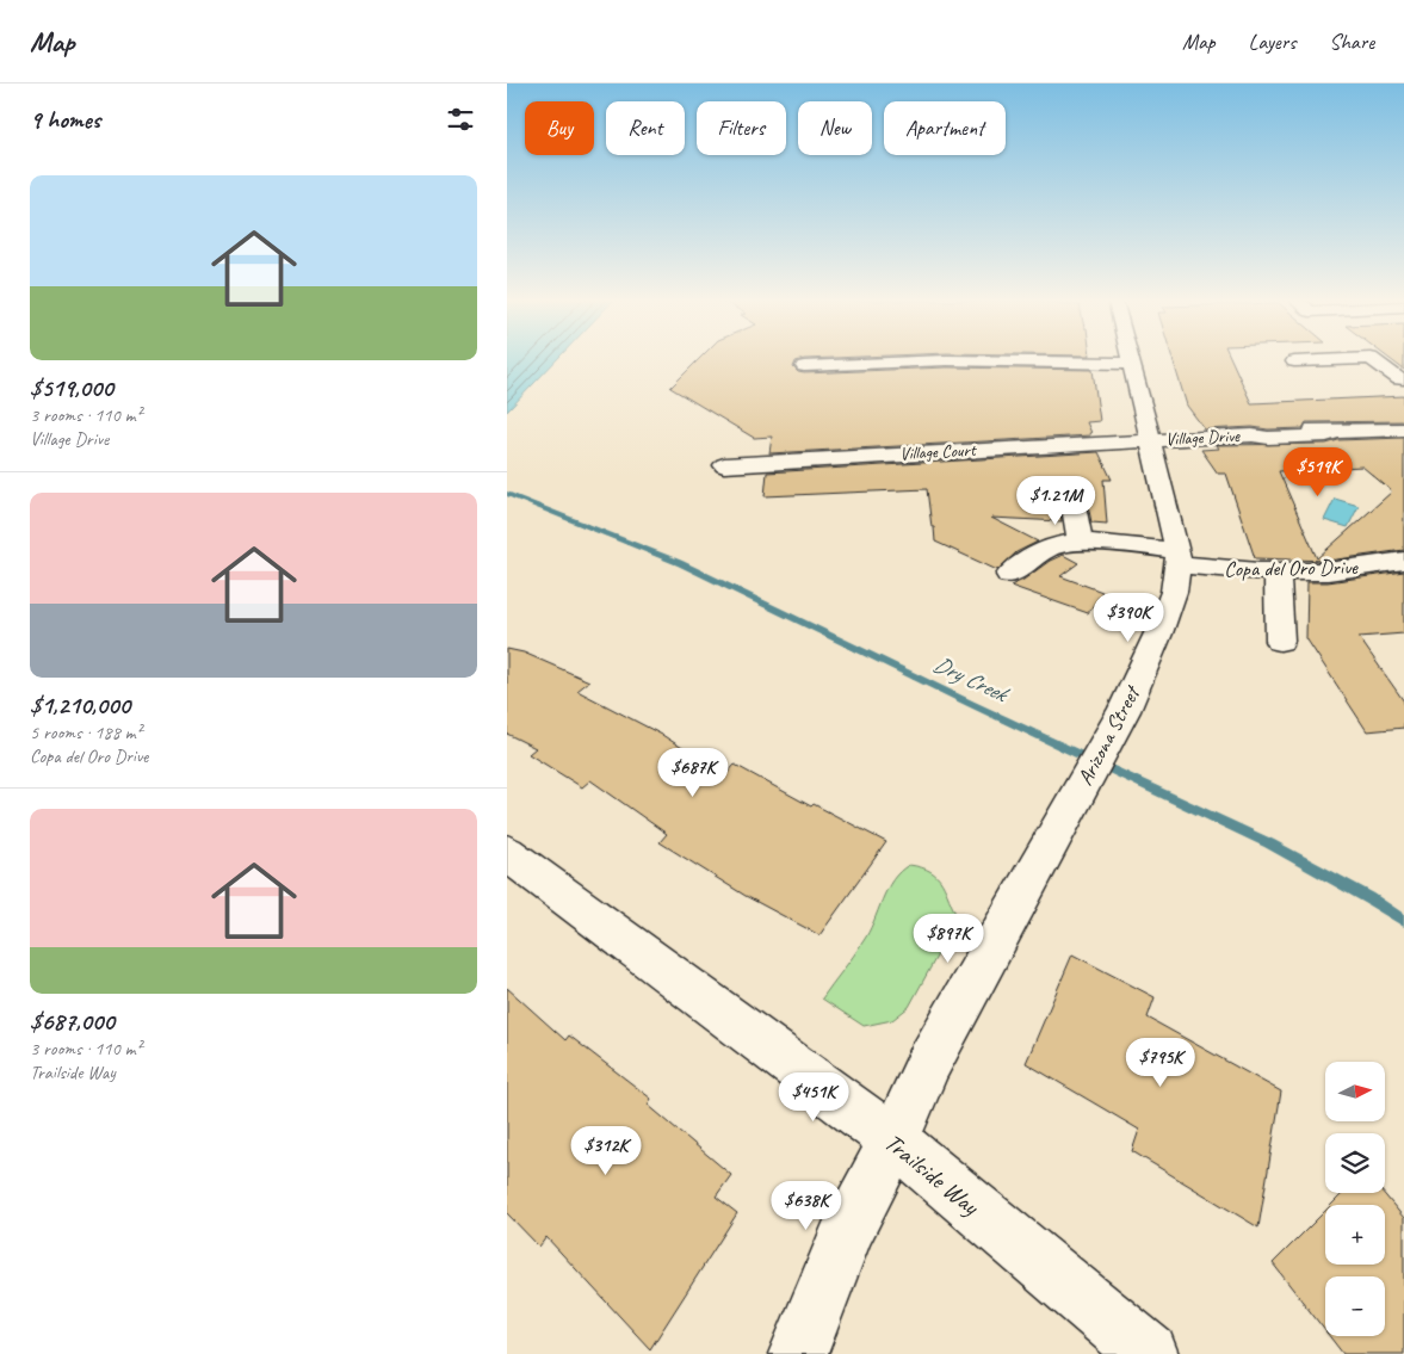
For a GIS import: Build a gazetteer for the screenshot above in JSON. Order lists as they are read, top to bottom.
{
  "streets": {
    "street": [
      "Village Drive",
      "Village Court",
      "Copa del Oro Drive",
      "Arizona Street",
      "Trailside Way"
    ]
  },
  "crossings": [
    ["Village Drive", "Village Court"],
    ["Village Drive", "Arizona Street"],
    ["Village Court", "Arizona Street"],
    ["Copa del Oro Drive", "Arizona Street"],
    ["Arizona Street", "Trailside Way"]
  ],
  "water": ["Dry Creek"],
  "north": "right",
  "page": {
    "header": "Map",
    "nav": ["Map", "Layers", "Share"],
    "heading": "9 homes",
    "chip": [
      "Buy",
      "Rent",
      "Filters",
      "New",
      "Apartment"
    ],
    "list": [
      {
        "name": "$519,000",
        "note": "3 rooms · 110 m² · Village Drive"
      },
      {
        "name": "$1,210,000",
        "note": "5 rooms · 188 m² · Copa del Oro Drive"
      },
      {
        "name": "$687,000",
        "note": "3 rooms · 110 m² · Trailside Way"
      }
    ],
    "price": [
      "$519K",
      "$1.21M",
      "$390K",
      "$687K",
      "$897K",
      "$795K",
      "$451K",
      "$312K",
      "$638K"
    ],
    "map_buttons": ["+", "−"]
  }
}
